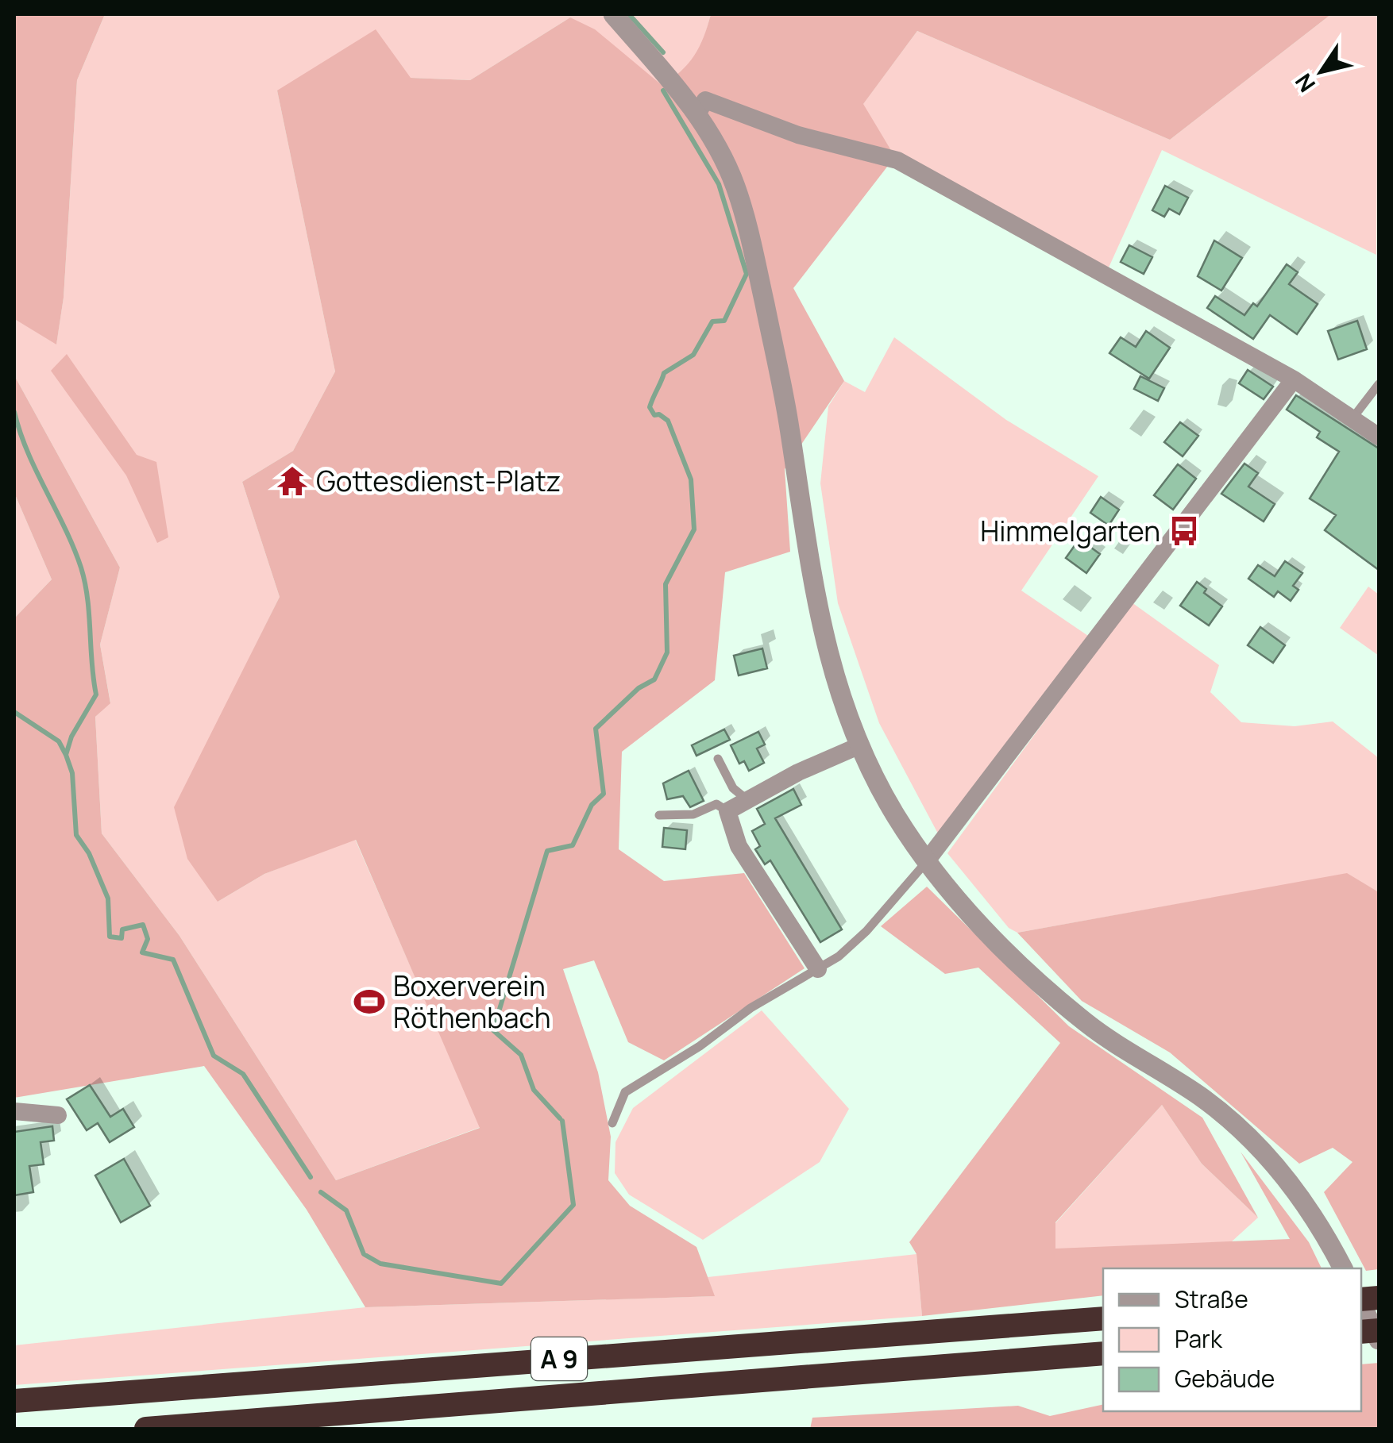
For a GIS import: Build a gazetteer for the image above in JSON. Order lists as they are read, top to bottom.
{
  "streets": {
    "highway": ["A 9"]
  },
  "places": {
    "temple": ["Gottesdienst-Platz"],
    "bus stop": ["Himmelgarten"],
    "sports": ["Boxerverein Röthenbach"]
  },
  "legend": ["Straße", "Park", "Gebäude"],
  "north": "bottom left"
}
